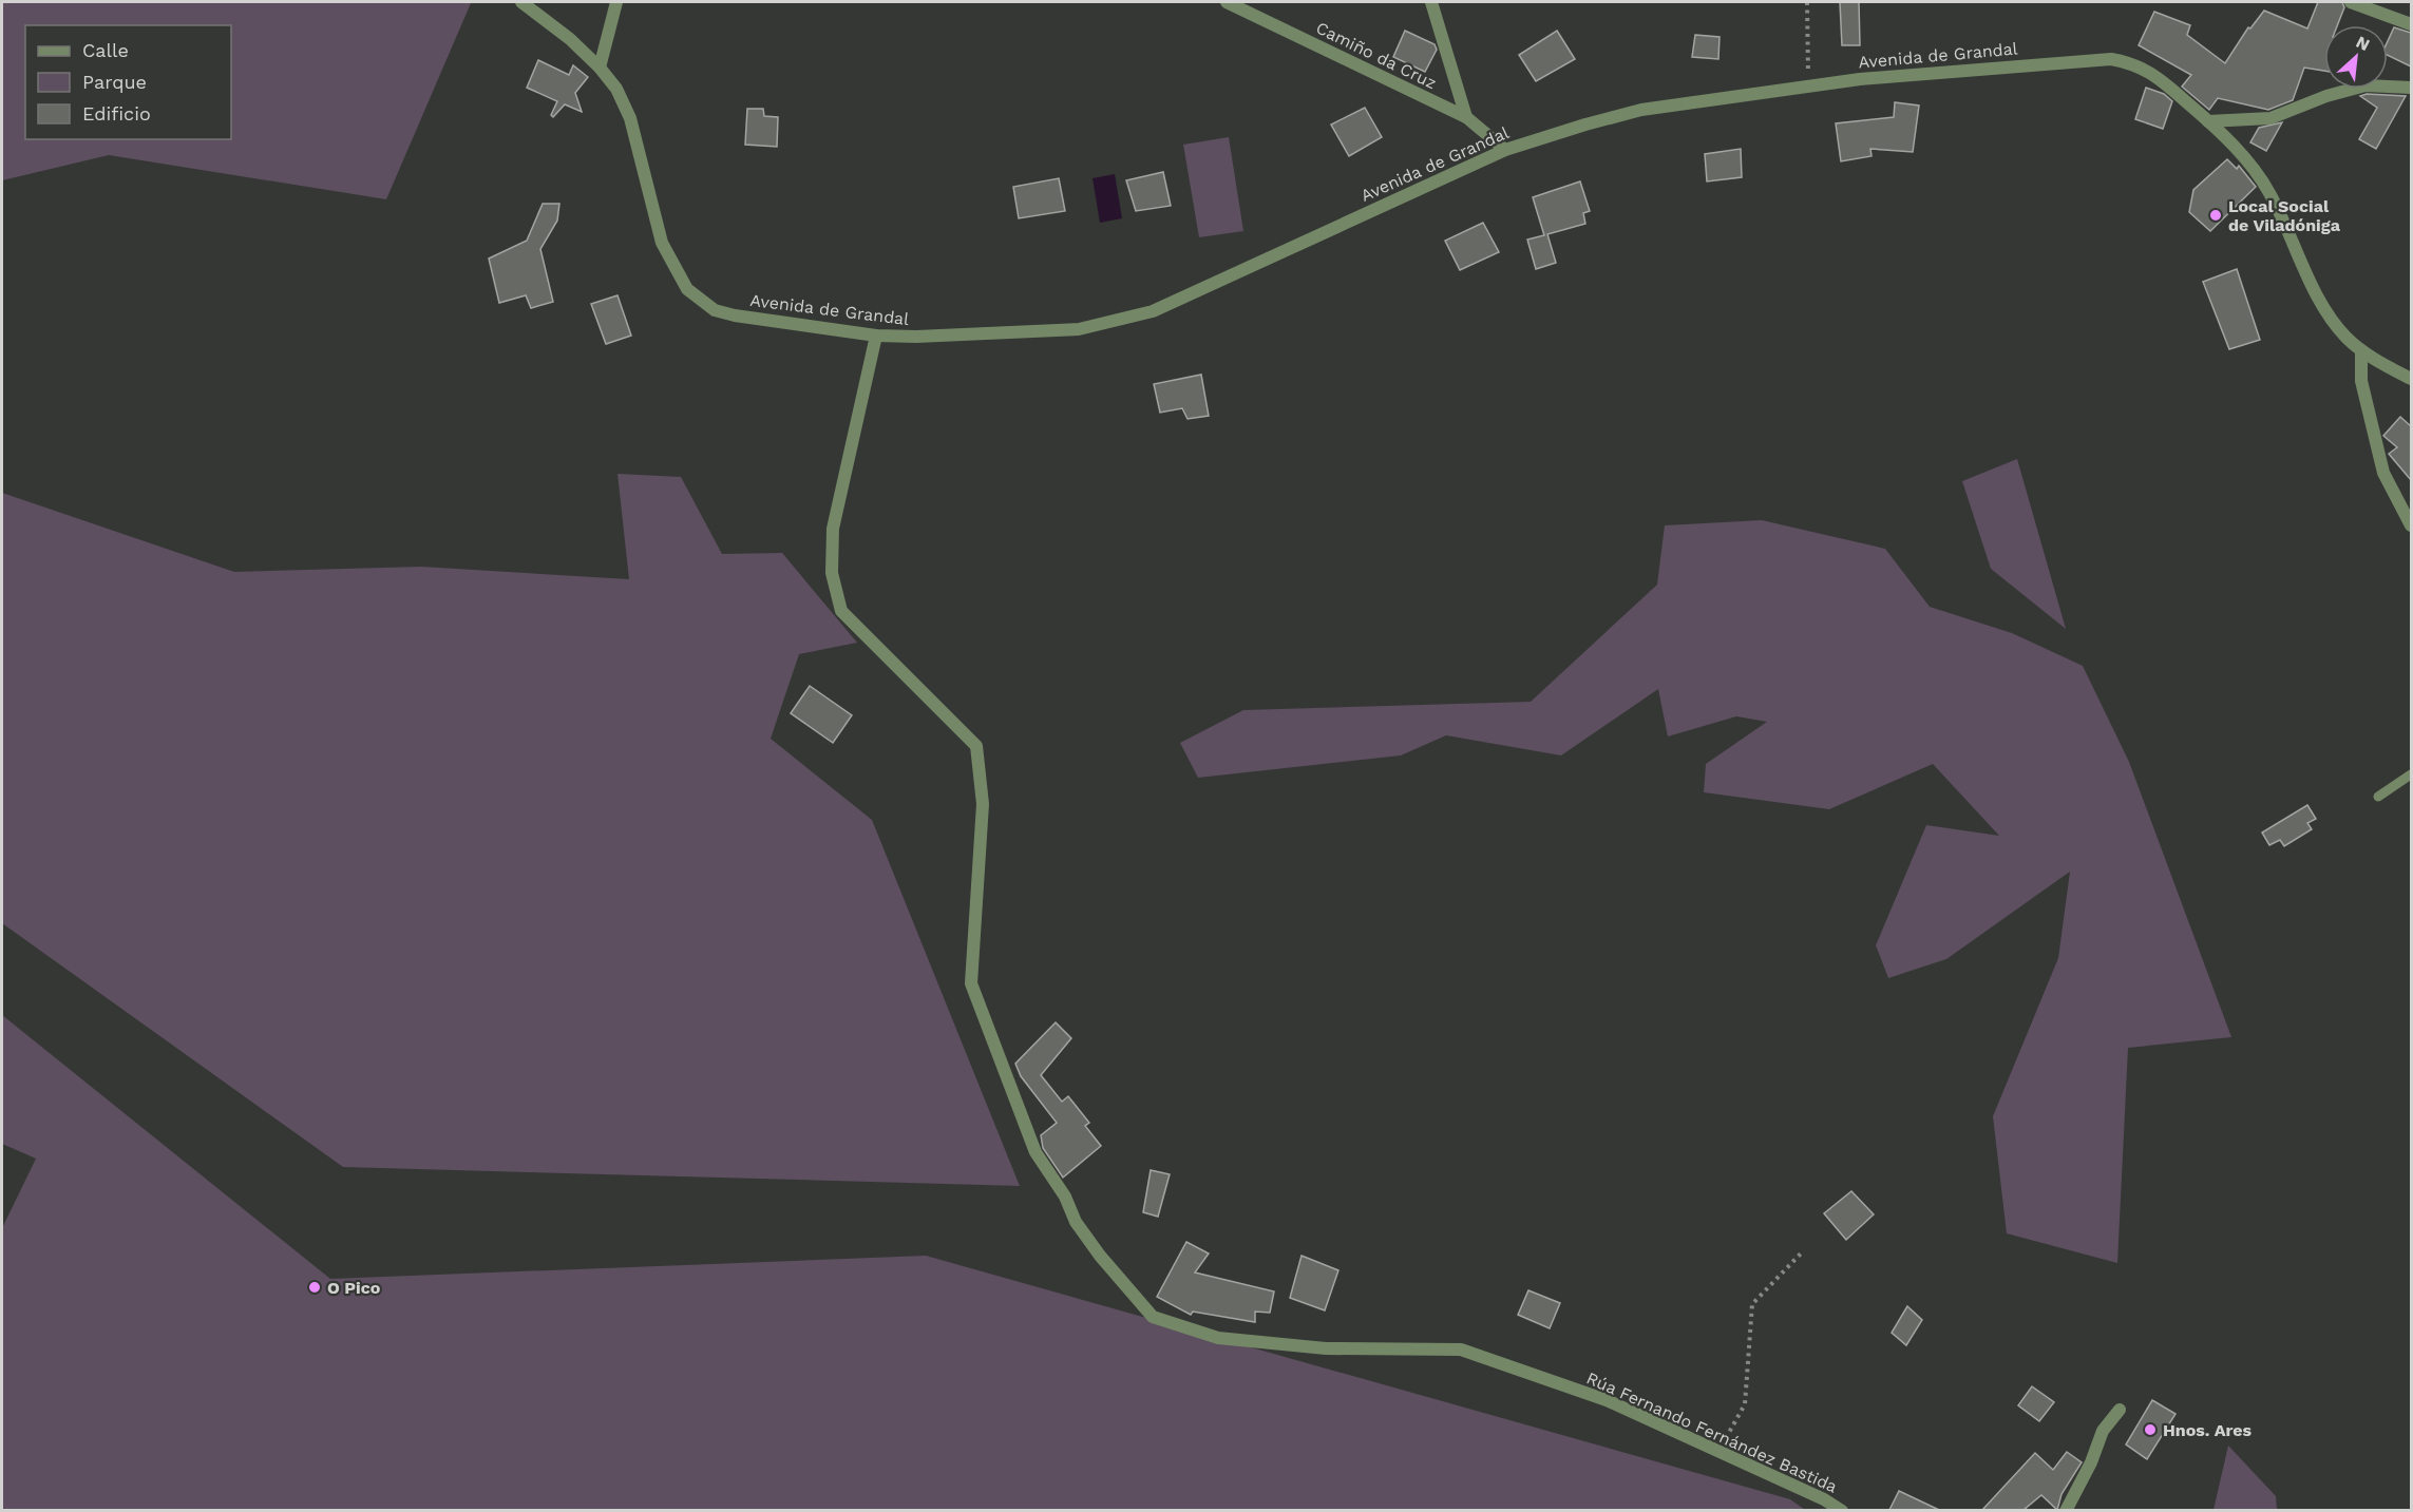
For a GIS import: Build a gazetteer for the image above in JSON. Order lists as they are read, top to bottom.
{
  "streets": {
    "street": ["Camiño da Cruz", "Avenida de Grandal", "Rúa Fernando Fernández Bastida"]
  },
  "crossings": [
    ["Camiño da Cruz", "Avenida de Grandal"],
    ["Avenida de Grandal", "Rúa Fernando Fernández Bastida"]
  ],
  "places": ["Local Social de Viladóniga", "O Pico", "Hnos. Ares"],
  "legend": ["Calle", "Parque", "Edificio"],
  "north": "top right"
}
